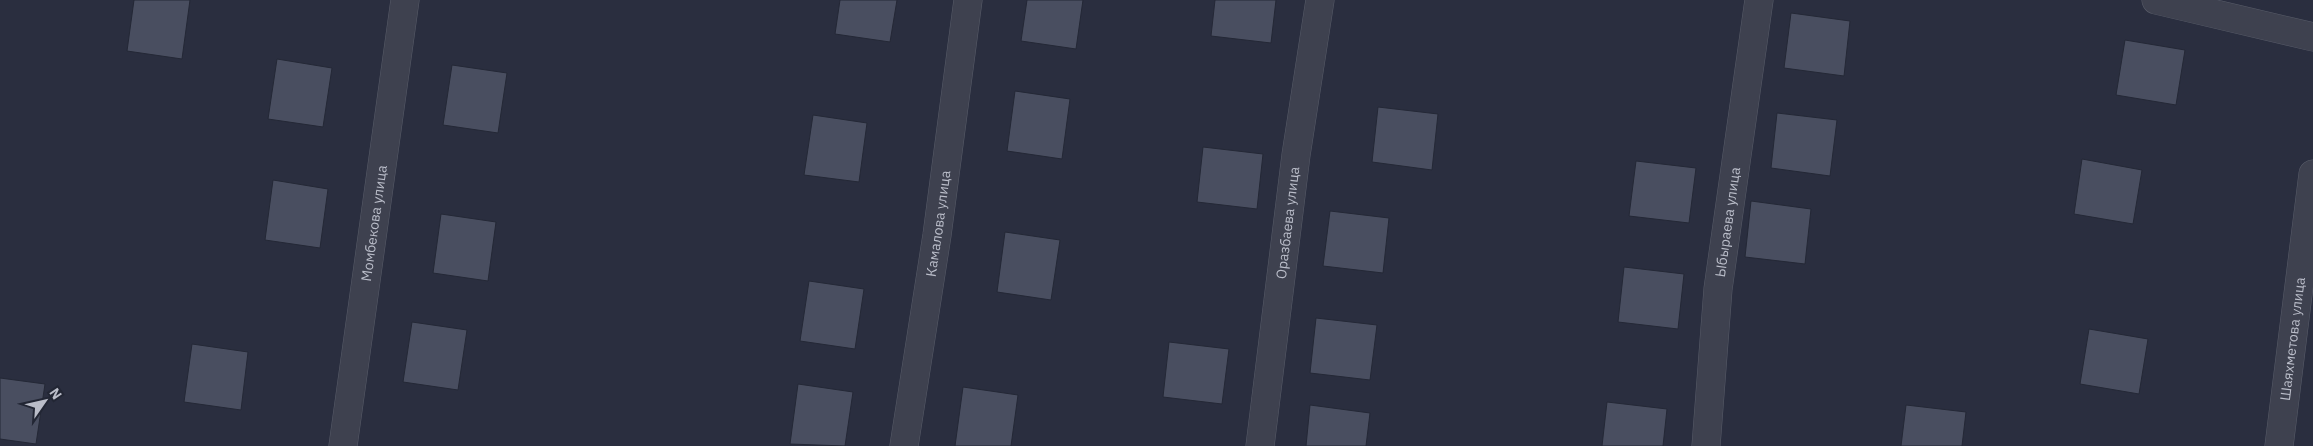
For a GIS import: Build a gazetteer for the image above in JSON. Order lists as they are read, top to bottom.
{
  "streets": {
    "street": [
      "Ыбыраева улица",
      "Момбекова улица",
      "Камалова улица",
      "Оразбаева улица",
      "Шаяхметова улица"
    ]
  },
  "north": "top right"
}
